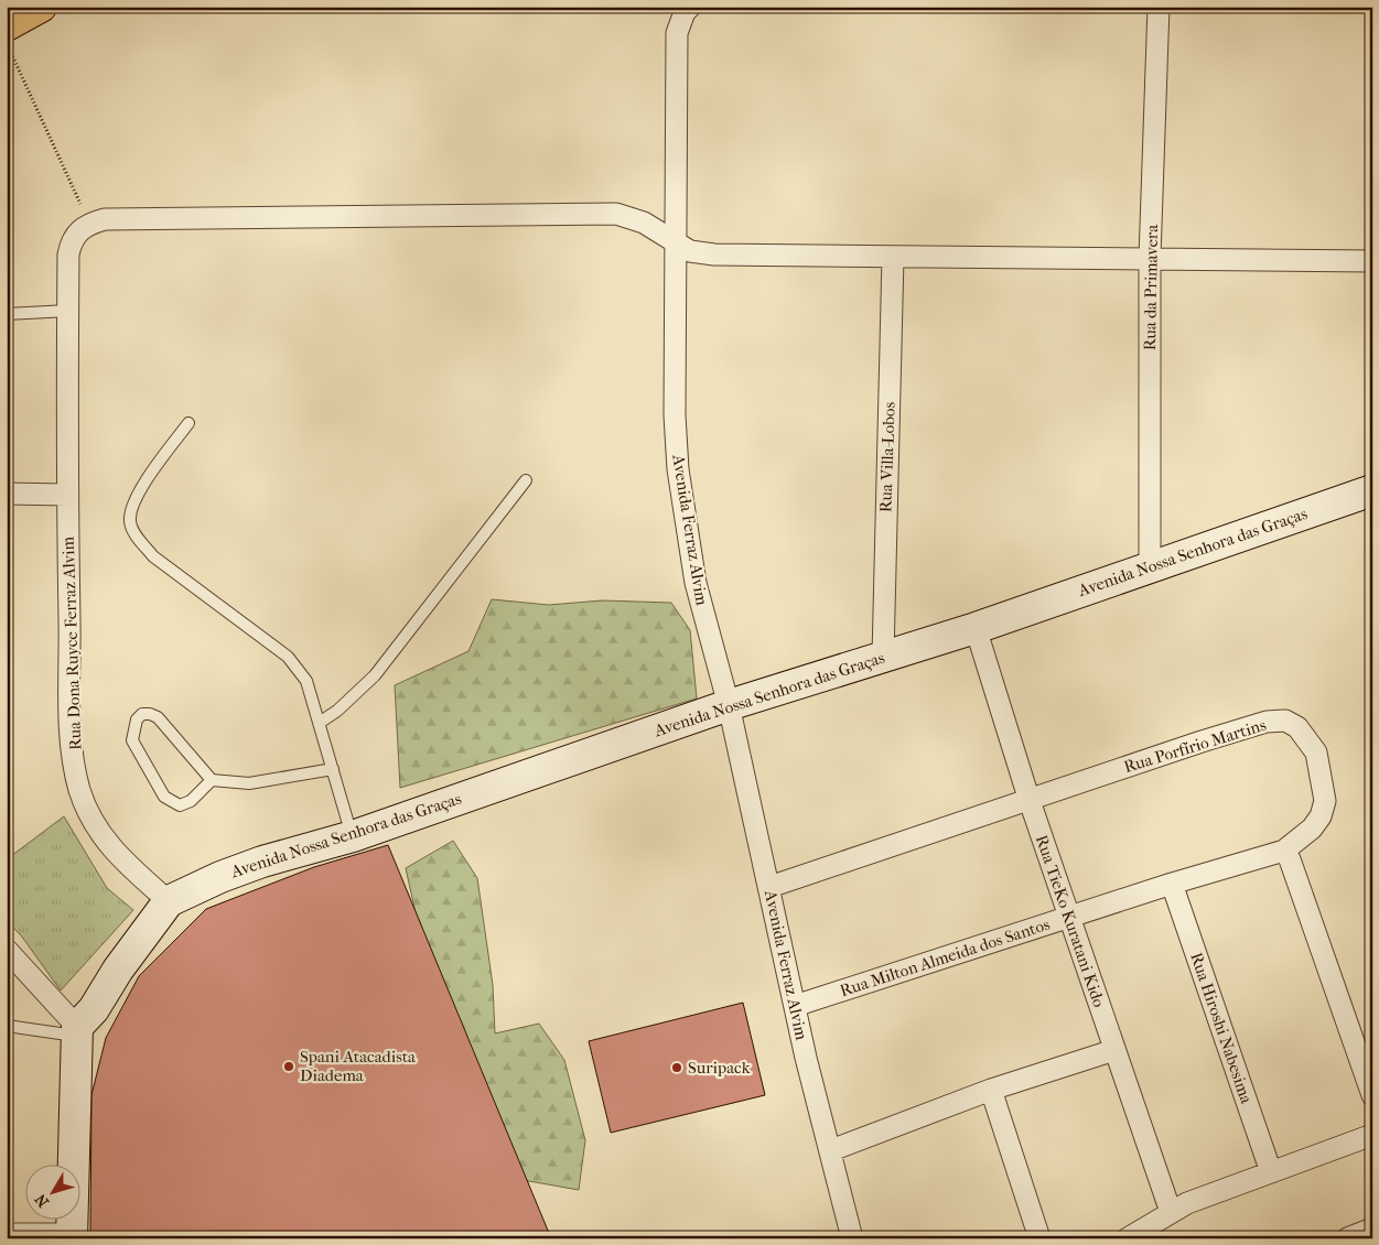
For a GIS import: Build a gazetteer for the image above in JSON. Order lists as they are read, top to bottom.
{
  "streets": {
    "main road": ["Avenida Nossa Senhora das Graças"],
    "street": [
      "Rua da Primavera",
      "Rua Villa-Lobos",
      "Avenida Ferraz Alvim",
      "Rua Dona Ruyce Ferraz Alvim",
      "Rua Porfírio Martins",
      "Rua TieKo Kuratani Kido",
      "Rua Milton Almeida dos Santos",
      "Rua Hiroshi Nabesima"
    ]
  },
  "crossings": [
    ["Rua da Primavera", "Avenida Nossa Senhora das Graças"],
    ["Rua Villa-Lobos", "Avenida Nossa Senhora das Graças"],
    ["Avenida Ferraz Alvim", "Avenida Nossa Senhora das Graças"],
    ["Avenida Ferraz Alvim", "Rua Dona Ruyce Ferraz Alvim"],
    ["Avenida Ferraz Alvim", "Rua Porfírio Martins"],
    ["Avenida Ferraz Alvim", "Rua Milton Almeida dos Santos"],
    ["Avenida Nossa Senhora das Graças", "Rua Dona Ruyce Ferraz Alvim"],
    ["Avenida Nossa Senhora das Graças", "Rua TieKo Kuratani Kido"],
    ["Rua Porfírio Martins", "Rua TieKo Kuratani Kido"],
    ["Rua Porfírio Martins", "Rua Milton Almeida dos Santos"],
    ["Rua TieKo Kuratani Kido", "Rua Milton Almeida dos Santos"],
    ["Rua Milton Almeida dos Santos", "Rua Hiroshi Nabesima"]
  ],
  "places": ["Spani Atacadista Diadema", "Suripack"],
  "north": "bottom left"
}
